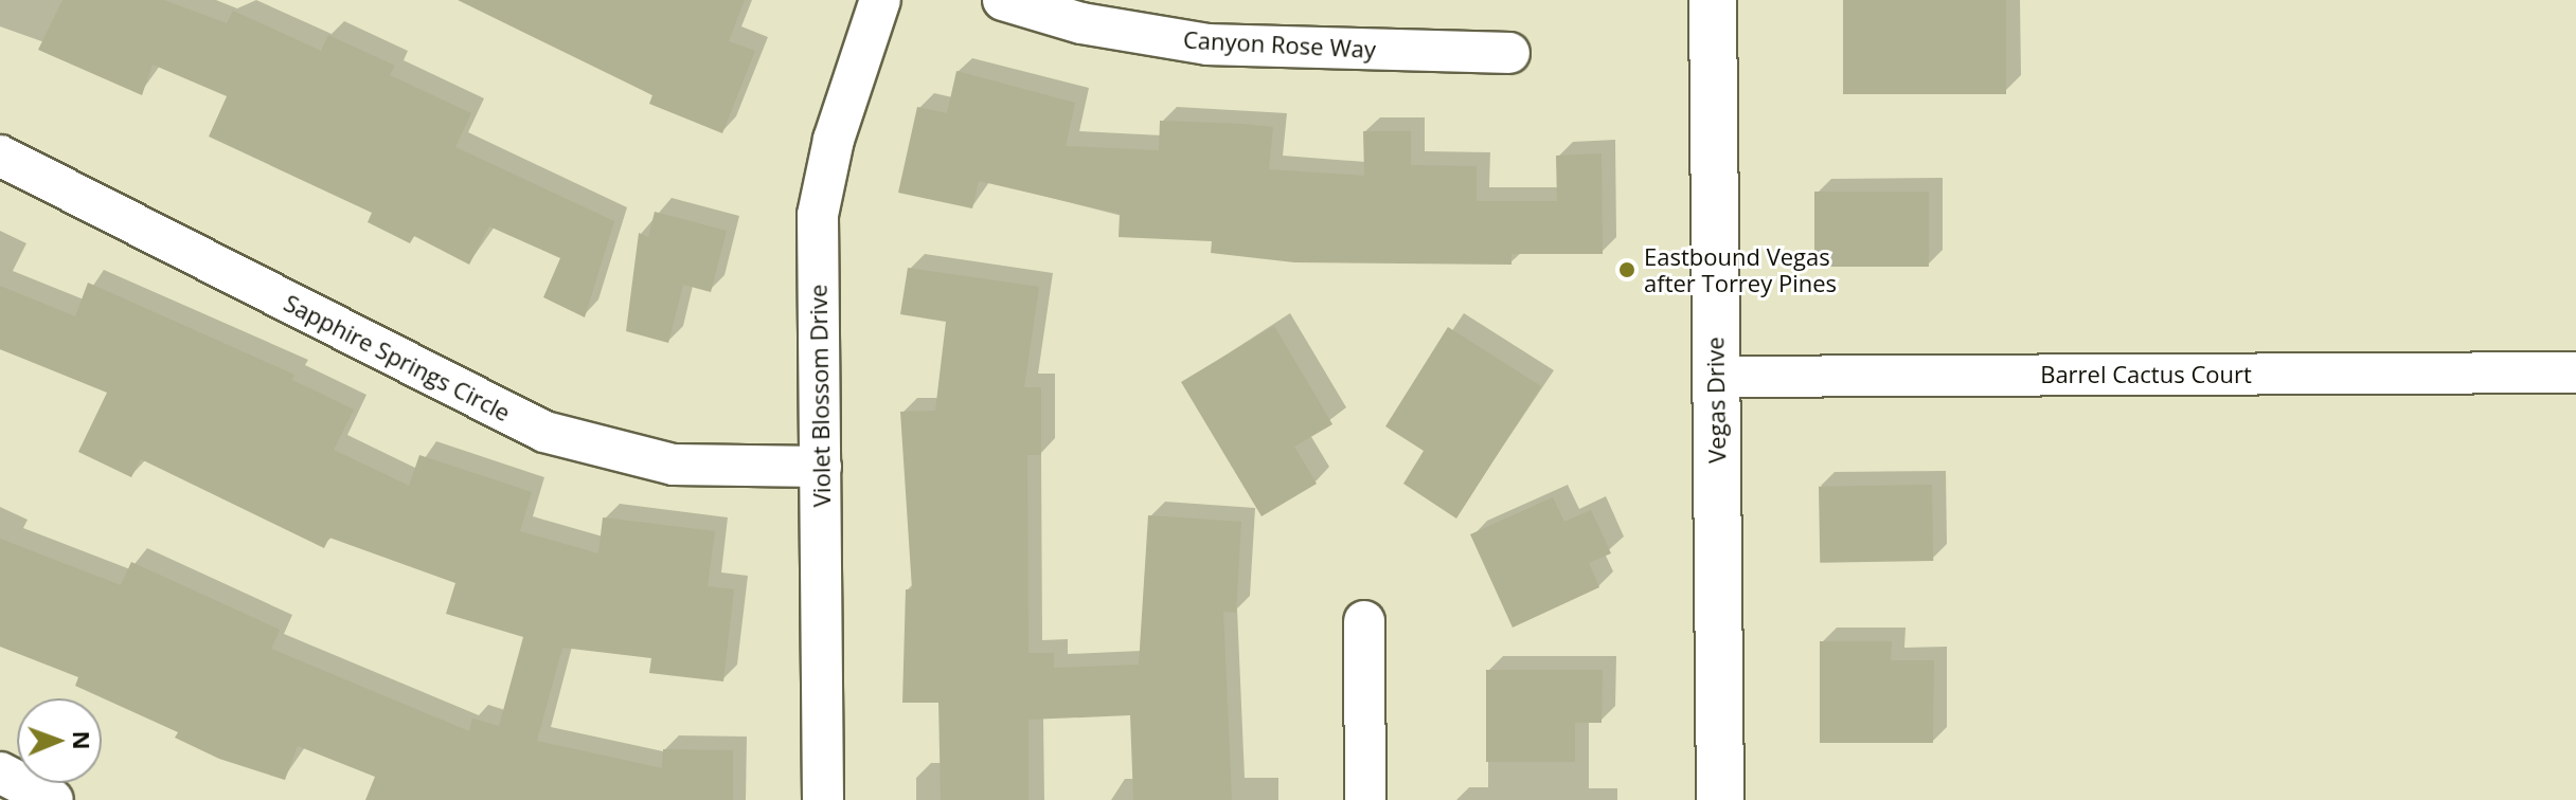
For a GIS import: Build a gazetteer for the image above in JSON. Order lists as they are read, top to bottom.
{
  "streets": {
    "main road": ["Vegas Drive"],
    "street": [
      "Canyon Rose Way",
      "Sapphire Springs Circle",
      "Barrel Cactus Court",
      "Violet Blossom Drive"
    ]
  },
  "crossings": [
    ["Sapphire Springs Circle", "Violet Blossom Drive"],
    ["Barrel Cactus Court", "Vegas Drive"]
  ],
  "places": ["Eastbound Vegas after Torrey Pines"],
  "north": "right"
}
